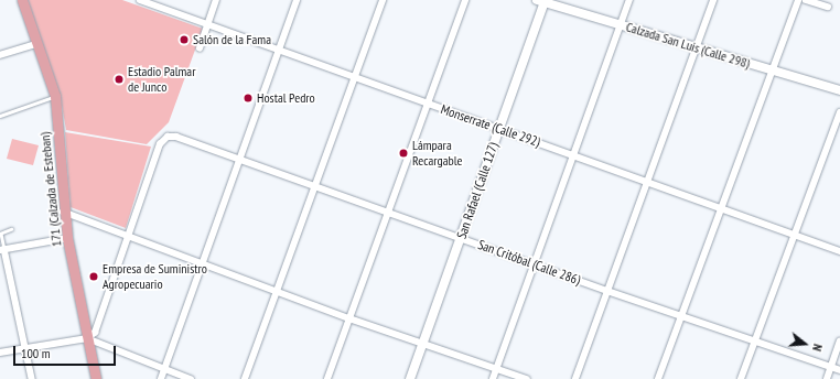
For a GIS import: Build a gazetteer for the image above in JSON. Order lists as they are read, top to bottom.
{
  "streets": {
    "main road": ["171 (Calzada de Esteban)"],
    "street": [
      "Calzada San Luis (Calle 298)",
      "Monserrate (Calle 292)",
      "San Rafael (Calle 127)",
      "San Critóbal (Calle 286)"
    ]
  },
  "crossings": [
    ["Calzada San Luis (Calle 298)", "San Rafael (Calle 127)"],
    ["Monserrate (Calle 292)", "San Rafael (Calle 127)"],
    ["San Rafael (Calle 127)", "San Critóbal (Calle 286)"]
  ],
  "places": [
    "Salón de la Fama",
    "Estadio Palmar de Junco",
    "Hostal Pedro",
    "Lámpara Recargable",
    "Empresa de Suministro Agropecuario"
  ],
  "scale_bar": "100 m",
  "north": "right"
}
